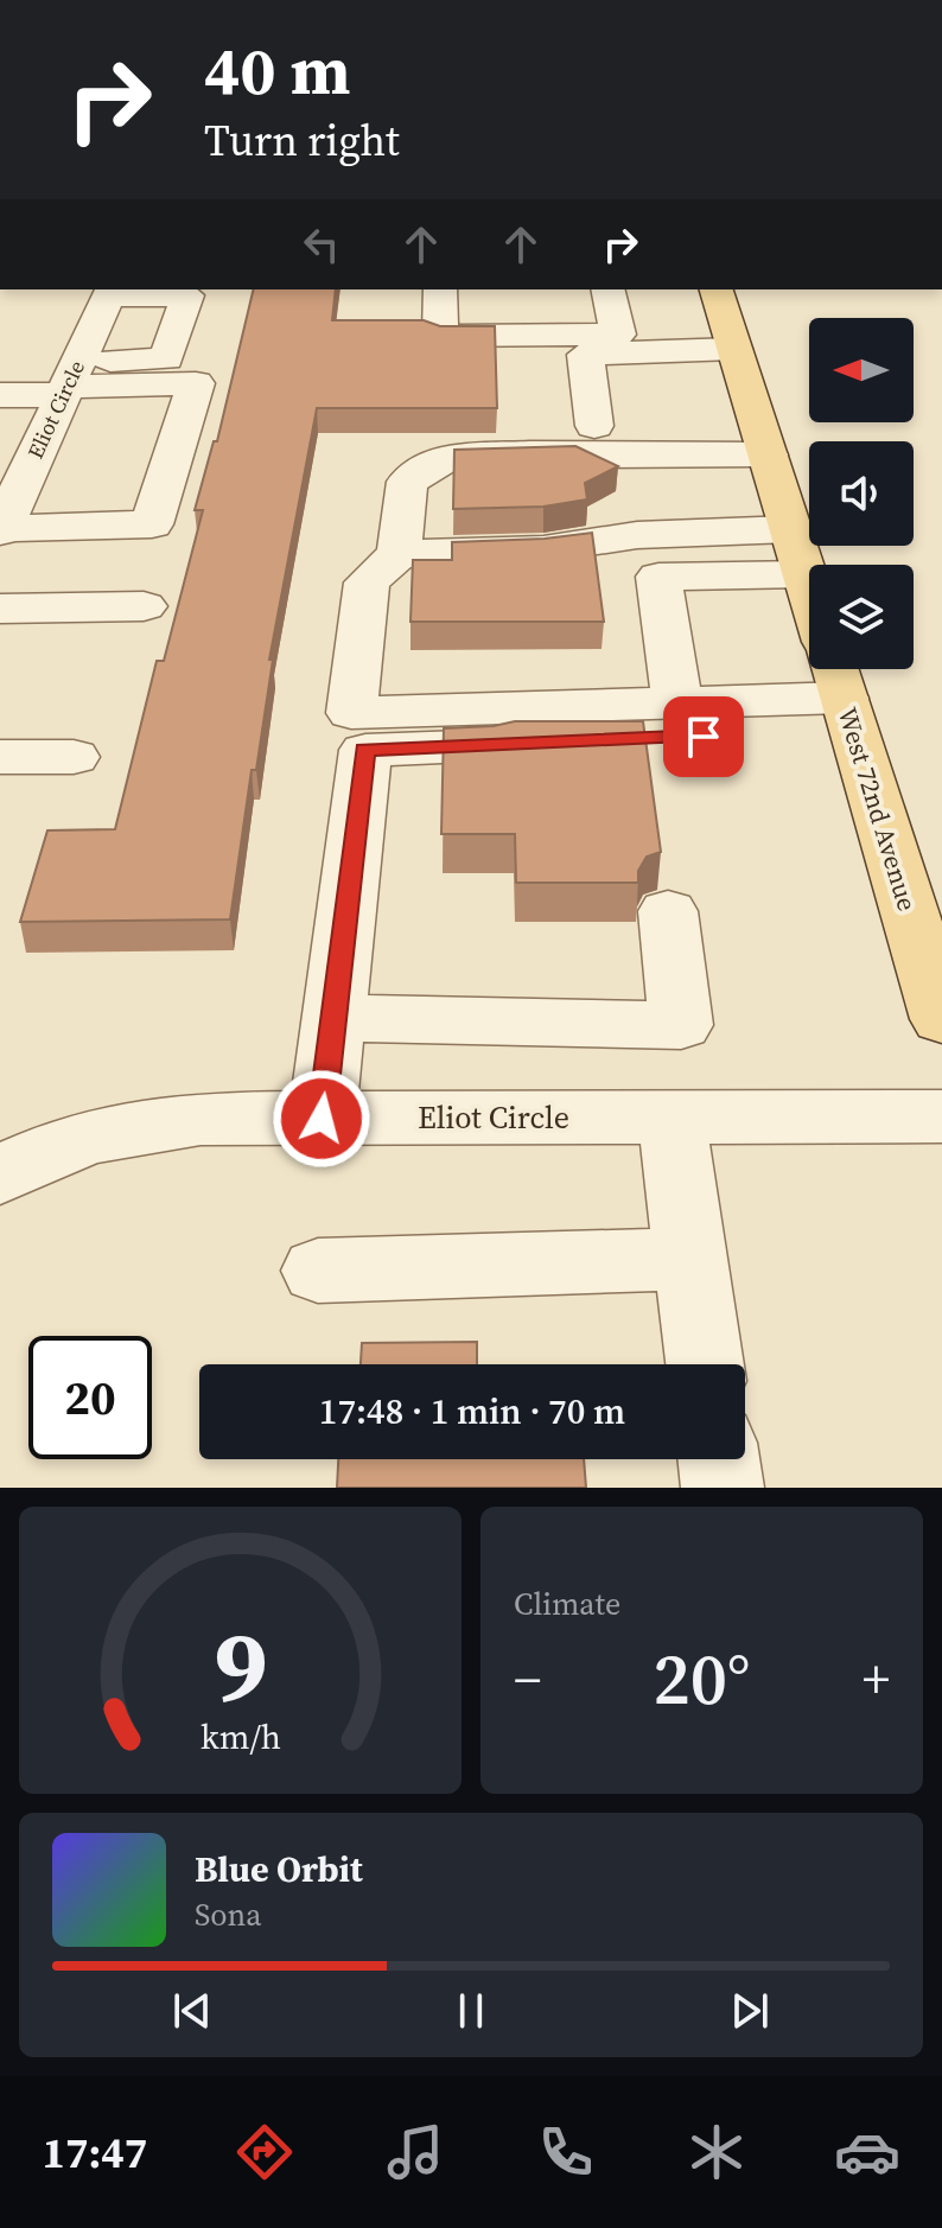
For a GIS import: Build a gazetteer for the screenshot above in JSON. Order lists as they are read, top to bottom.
{
  "streets": {
    "main road": ["West 72nd Avenue"],
    "street": ["Eliot Circle"]
  },
  "north": "left",
  "page": {
    "turn": ["40 m", "Turn right"],
    "limit": "20",
    "trip": "17:48 · 1 min · 70 m",
    "tile": "Climate",
    "heat": ["−", "20°", "+"],
    "song": ["Blue Orbit", "Sona"],
    "tabs": "17:47",
    "gauge": ["9", "km/h"]
  }
}
